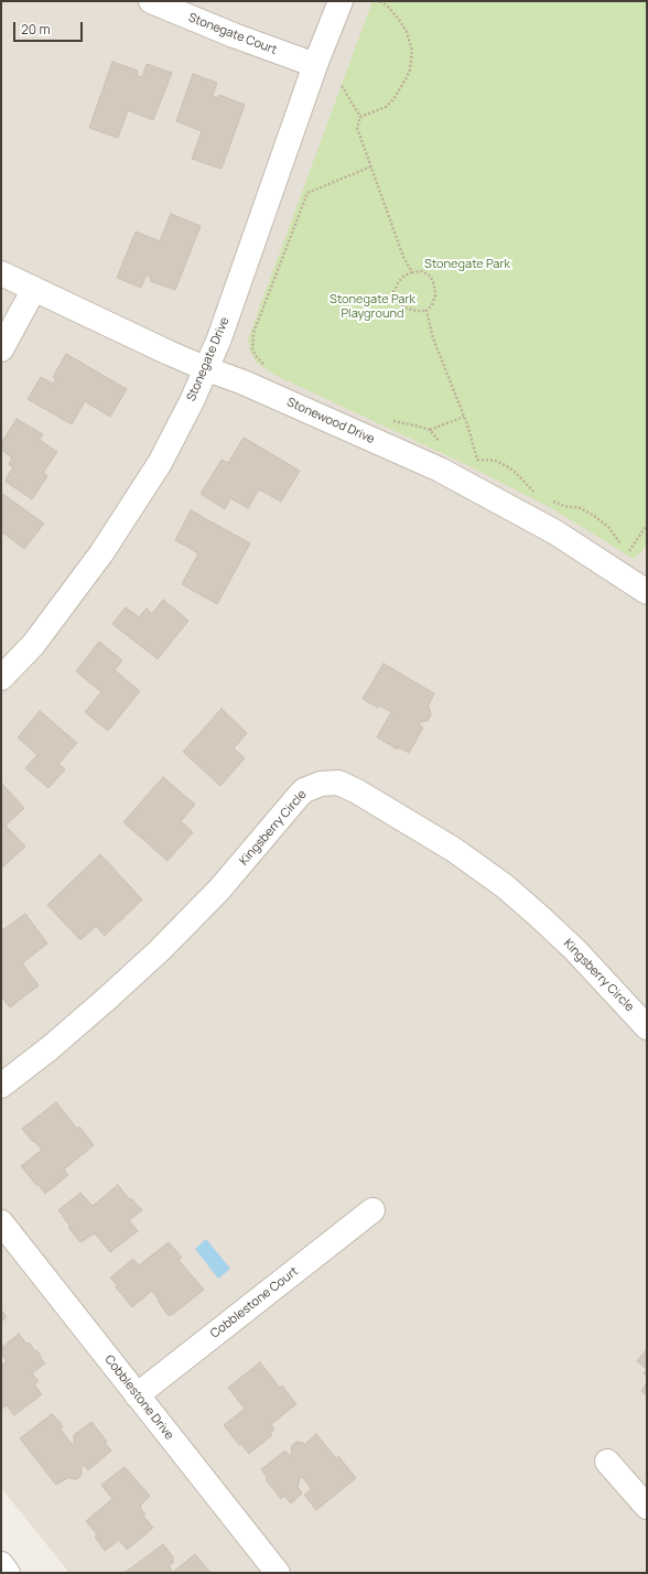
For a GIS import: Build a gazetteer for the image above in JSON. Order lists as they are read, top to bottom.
{
  "streets": {
    "street": [
      "Stonegate Court",
      "Stonegate Drive",
      "Stonewood Drive",
      "Kingsberry Circle",
      "Cobblestone Court",
      "Cobblestone Drive"
    ]
  },
  "crossings": [
    ["Stonegate Court", "Stonegate Drive"],
    ["Stonegate Drive", "Stonewood Drive"],
    ["Cobblestone Court", "Cobblestone Drive"]
  ],
  "parks": ["Stonegate Park", "Stonegate Park Playground"],
  "scale_bar": "20 m"
}
